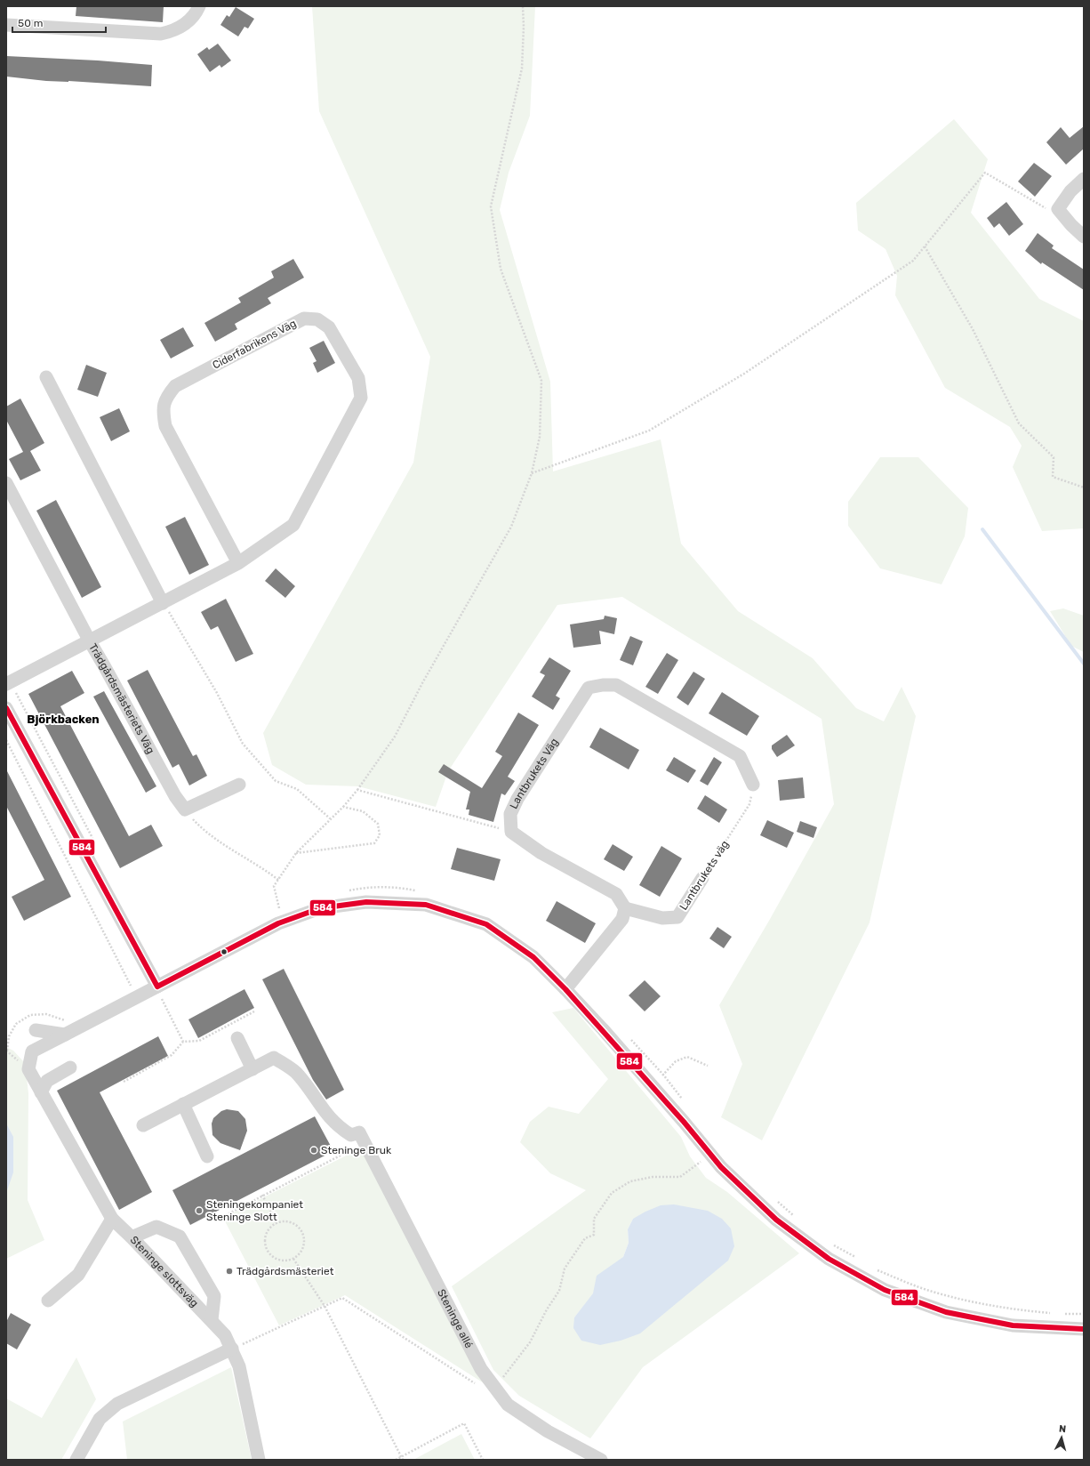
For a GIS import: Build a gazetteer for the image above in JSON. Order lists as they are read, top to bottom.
{
  "streets": {
    "street": [
      "Ciderfabrikens Väg",
      "Trädgårdsmästeriets Väg",
      "Lantbrukets Väg",
      "Lantbrukets väg",
      "Steninge slottsväg",
      "Steninge allé"
    ]
  },
  "crossings": [
    ["Ciderfabrikens Väg", "Trädgårdsmästeriets Väg"],
    ["Lantbrukets Väg", "Lantbrukets väg"]
  ],
  "districts": ["Björkbacken"],
  "places": ["Steninge Bruk", "Steningekompaniet Steninge Slott", "Trädgårdsmästeriet"],
  "lines": ["transit line 584"],
  "scale_bar": "50 m",
  "north": "top"
}
